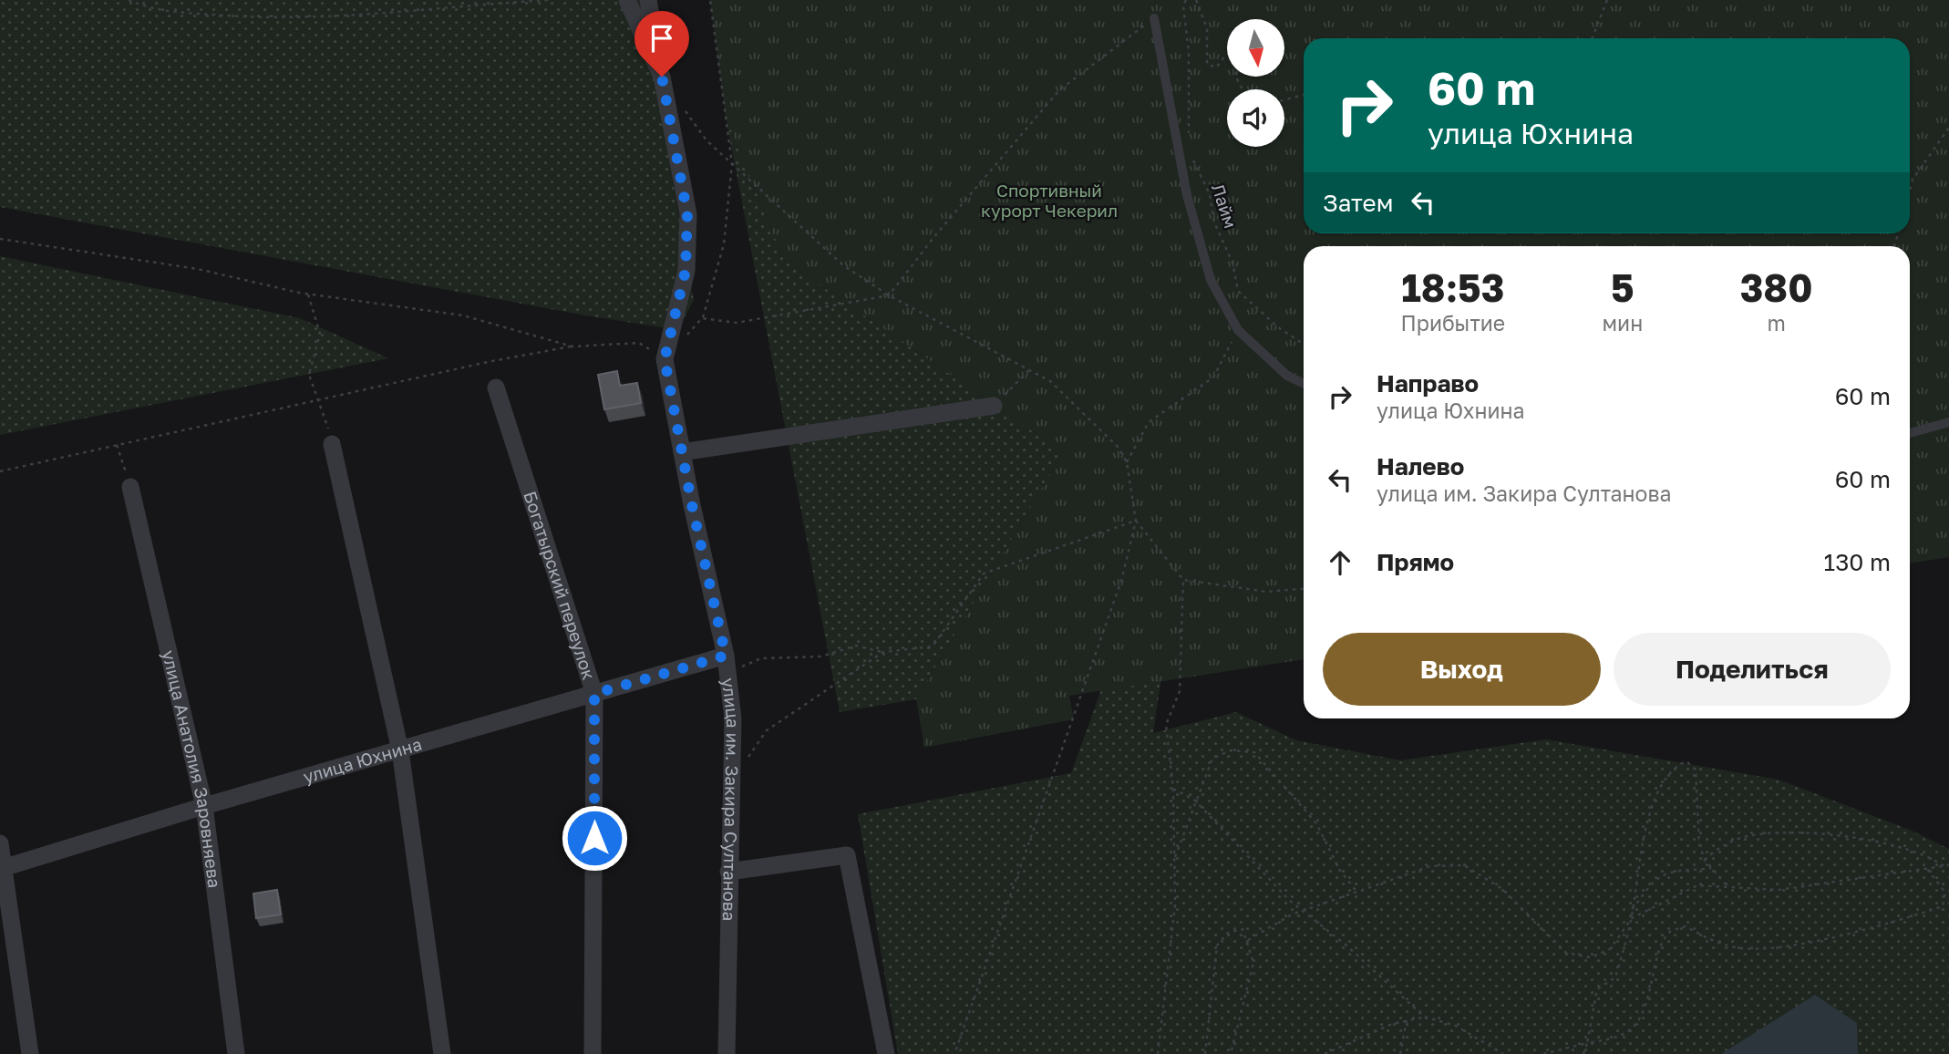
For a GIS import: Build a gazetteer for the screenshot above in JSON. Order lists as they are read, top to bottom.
{
  "streets": {
    "street": [
      "Богатырский переулок",
      "улица Юхнина",
      "улица Анатолия Заровняева",
      "улица им. Закира Султанова"
    ],
    "path": ["Лайм"]
  },
  "crossings": [
    ["Богатырский переулок", "улица Юхнина"],
    ["улица Юхнина", "улица Анатолия Заровняева"],
    ["улица Юхнина", "улица им. Закира Султанова"]
  ],
  "parks": ["Спортивный курорт Чекерил"],
  "north": "bottom",
  "page": {
    "turn": ["60 m", "улица Юхнина"],
    "then": "Затем",
    "eta": [
      "18:53",
      "Прибытие",
      "5",
      "мин",
      "380",
      "m"
    ],
    "list": [
      {
        "name": "Направо",
        "note": "улица Юхнина",
        "value": "60 m"
      },
      {
        "name": "Налево",
        "note": "улица им. Закира Султанова",
        "value": "60 m"
      },
      {
        "name": "Прямо",
        "value": "130 m"
      }
    ],
    "buttons": ["Выход", "Поделиться"]
  }
}
